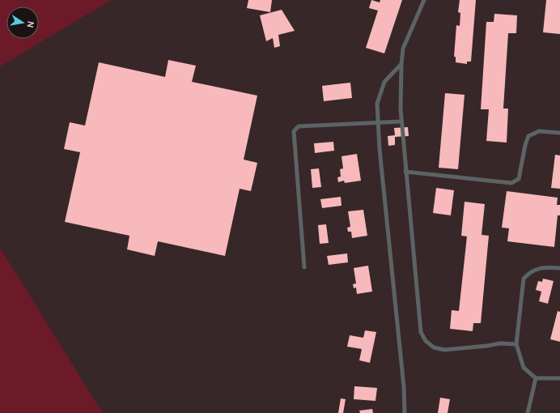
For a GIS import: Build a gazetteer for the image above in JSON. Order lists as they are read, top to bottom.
{
  "north": "right"
}
